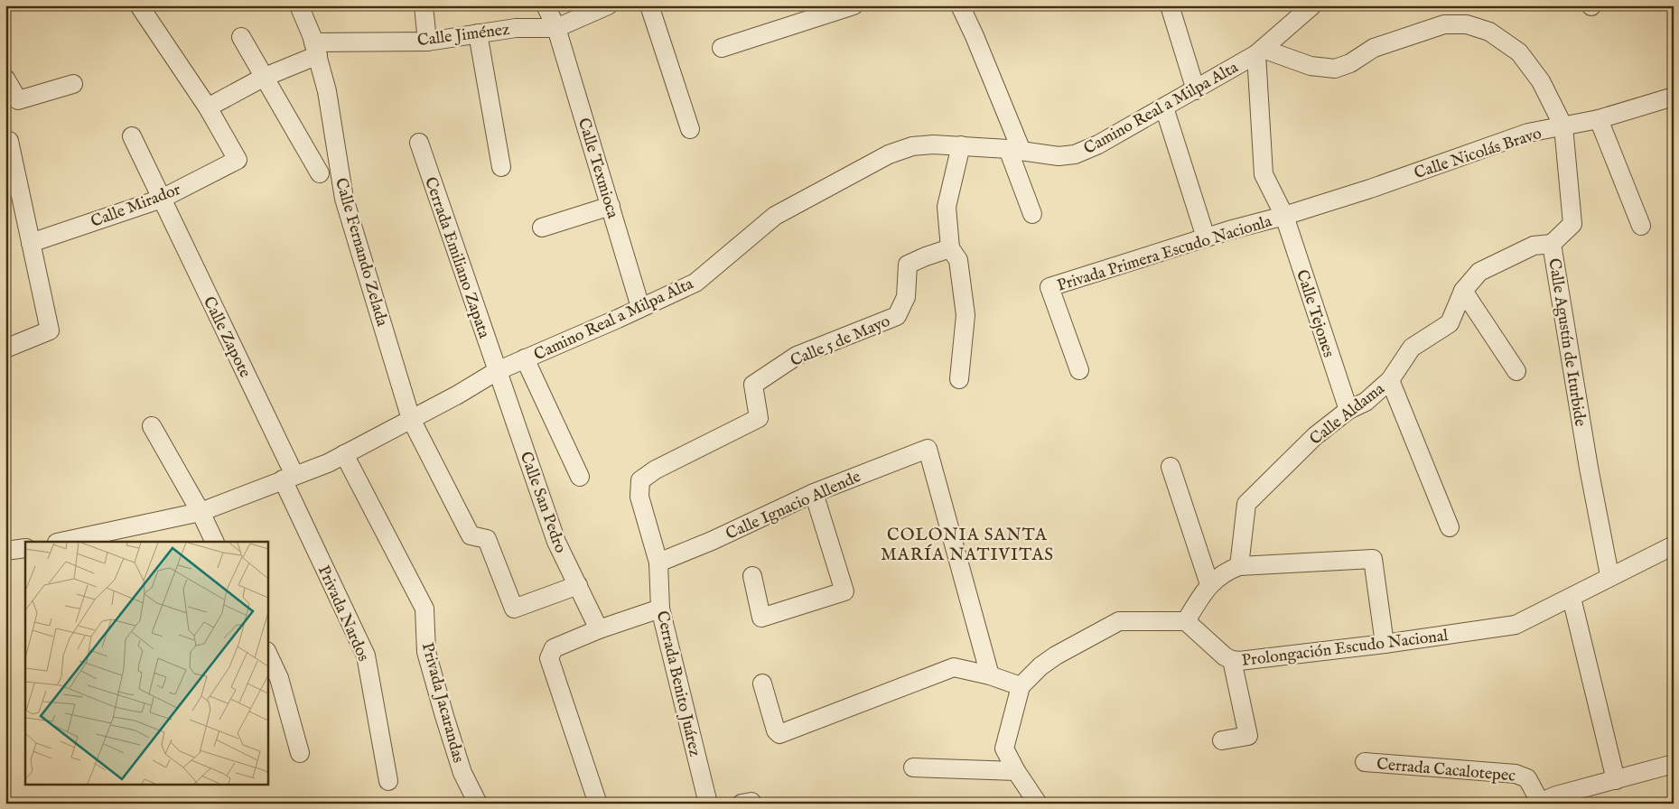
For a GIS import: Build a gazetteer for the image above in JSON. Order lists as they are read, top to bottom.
{
  "streets": {
    "street": [
      "Calle Jiménez",
      "Camino Real a Milpa Alta",
      "Calle Nicolás Bravo",
      "Calle Texmioca",
      "Calle Mirador",
      "Calle Fernando Zelada",
      "Privada Primera Escudo Nacionla",
      "Cerrada Emiliano Zapata",
      "Calle Tejones",
      "Calle Zapote",
      "Calle 5 de Mayo",
      "Calle Agustín de Iturbide",
      "Calle Aldama",
      "Calle San Pedro",
      "Calle Ignacio Allende",
      "Privada Nardos",
      "Prolongación Escudo Nacional",
      "Cerrada Benito Juárez",
      "Privada Jacarandas",
      "Cerrada Cacalotepec"
    ]
  },
  "crossings": [
    ["Calle Jiménez", "Calle Texmioca"],
    ["Calle Jiménez", "Calle Mirador"],
    ["Calle Jiménez", "Calle Fernando Zelada"],
    ["Camino Real a Milpa Alta", "Calle Texmioca"],
    ["Camino Real a Milpa Alta", "Calle Fernando Zelada"],
    ["Camino Real a Milpa Alta", "Cerrada Emiliano Zapata"],
    ["Camino Real a Milpa Alta", "Calle Tejones"],
    ["Camino Real a Milpa Alta", "Calle Zapote"],
    ["Camino Real a Milpa Alta", "Calle Agustín de Iturbide"],
    ["Camino Real a Milpa Alta", "Calle San Pedro"],
    ["Camino Real a Milpa Alta", "Privada Nardos"],
    ["Camino Real a Milpa Alta", "Privada Jacarandas"],
    ["Calle Nicolás Bravo", "Privada Primera Escudo Nacionla"],
    ["Calle Nicolás Bravo", "Calle Tejones"],
    ["Calle Nicolás Bravo", "Calle Agustín de Iturbide"],
    ["Calle Mirador", "Calle Zapote"],
    ["Calle Fernando Zelada", "Calle San Pedro"],
    ["Privada Primera Escudo Nacionla", "Calle Tejones"],
    ["Cerrada Emiliano Zapata", "Calle San Pedro"],
    ["Calle Tejones", "Calle Agustín de Iturbide"],
    ["Calle Tejones", "Calle Aldama"],
    ["Calle Zapote", "Privada Nardos"],
    ["Calle 5 de Mayo", "Calle Ignacio Allende"],
    ["Calle 5 de Mayo", "Cerrada Benito Juárez"],
    ["Calle Agustín de Iturbide", "Calle Aldama"],
    ["Calle Agustín de Iturbide", "Prolongación Escudo Nacional"],
    ["Calle Ignacio Allende", "Cerrada Benito Juárez"]
  ],
  "districts": ["COLONIA SANTA MARÍA NATIVITAS"]
}
